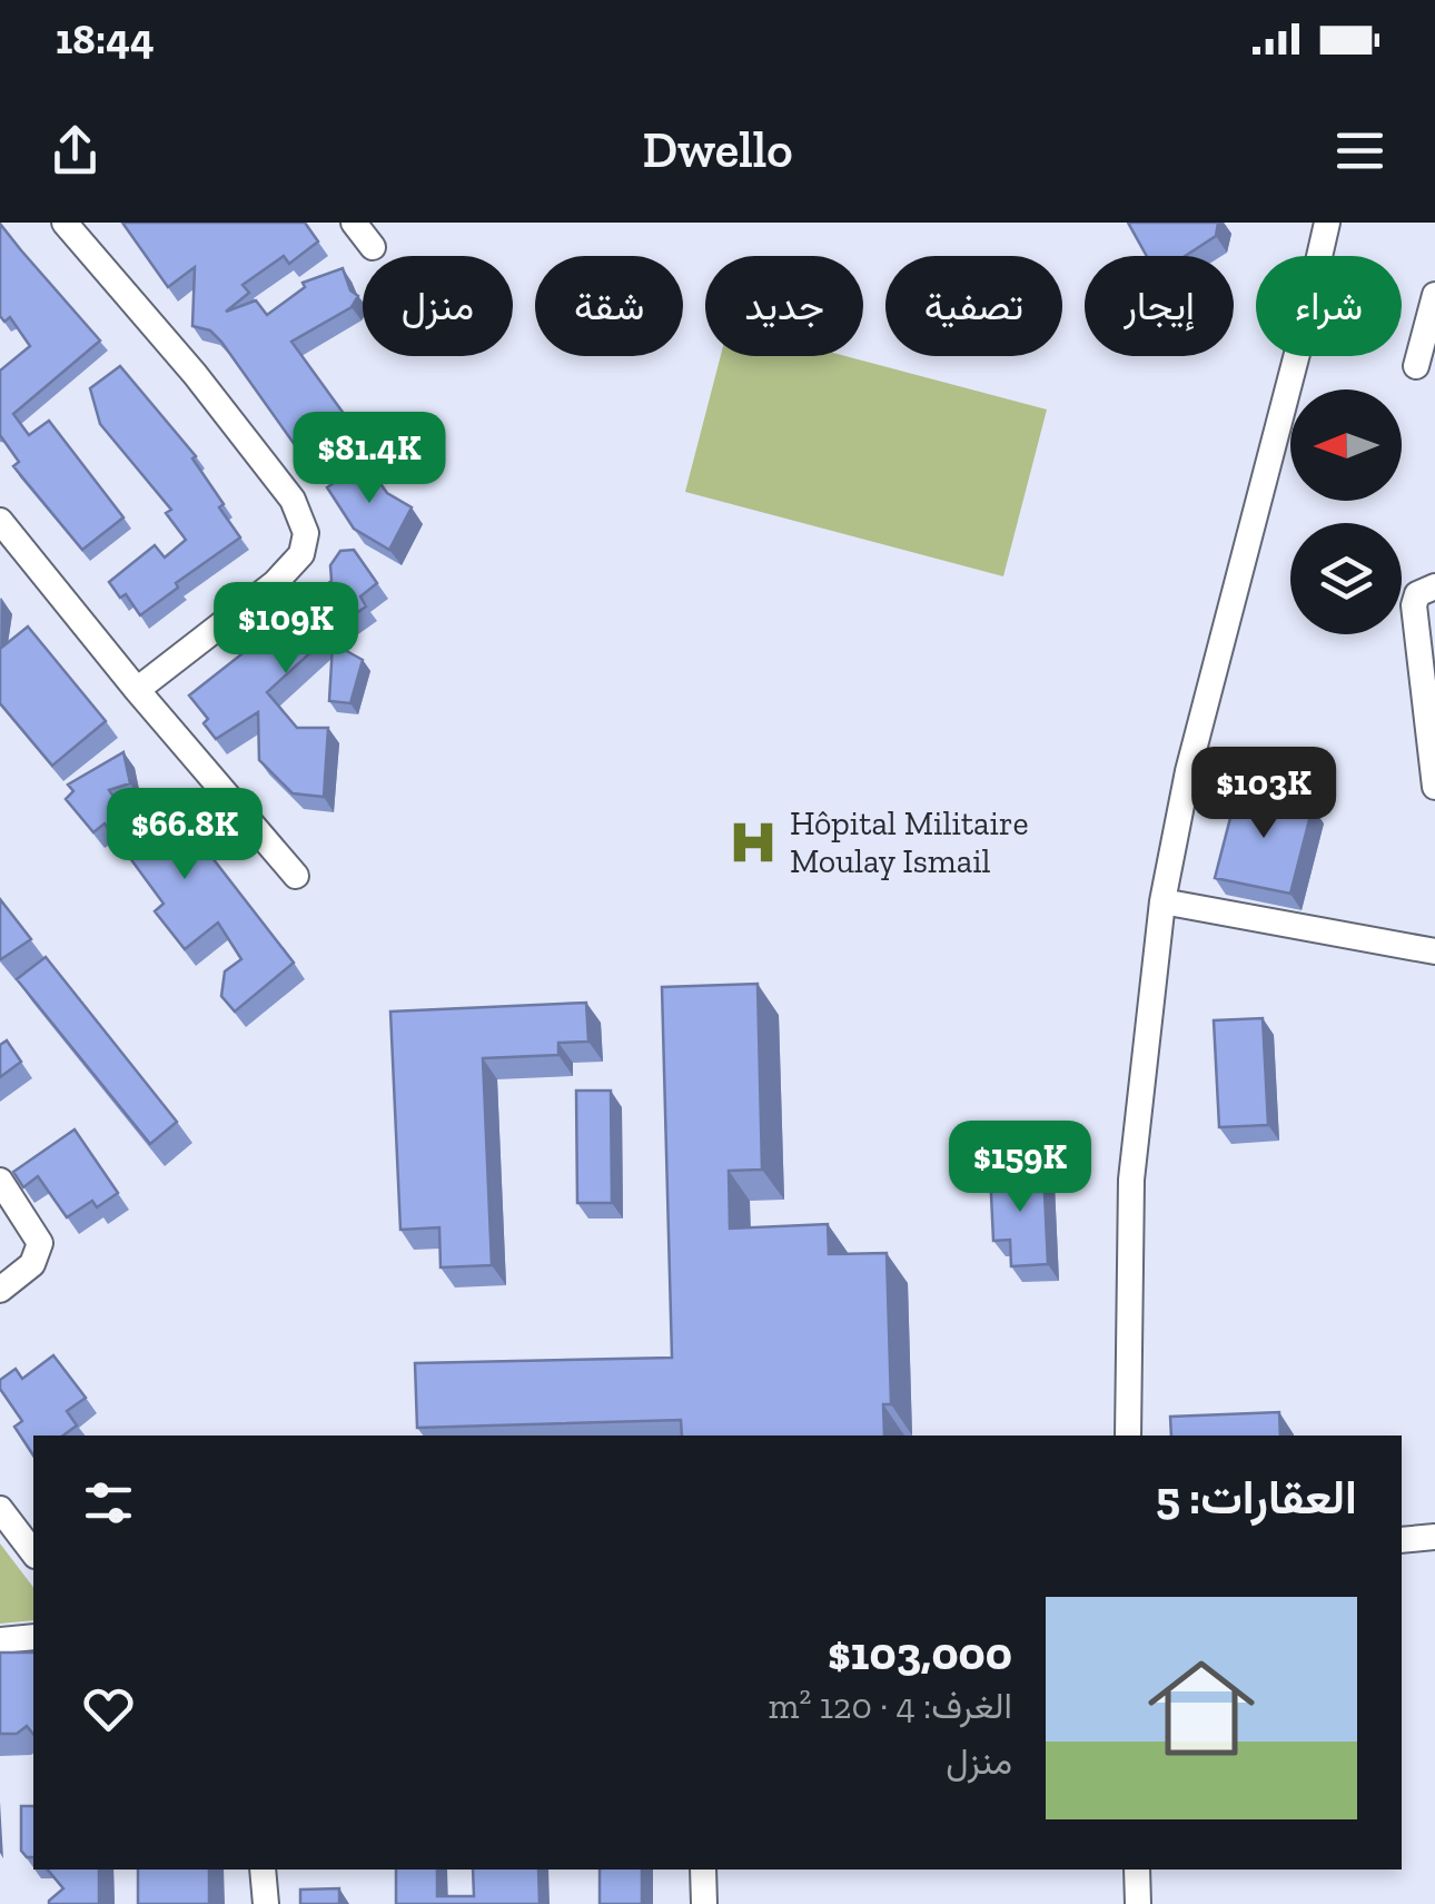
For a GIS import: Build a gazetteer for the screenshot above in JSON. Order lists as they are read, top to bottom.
{
  "places": {
    "hospital": ["Hôpital Militaire Moulay Ismail"]
  },
  "north": "left",
  "page": {
    "status": "18:44",
    "header": "Dwello",
    "chip": [
      "شراء",
      "إيجار",
      "تصفية",
      "جديد",
      "شقة",
      "منزل"
    ],
    "price": [
      "$81.4K",
      "$109K",
      "$103K",
      "$66.8K",
      "$159K"
    ],
    "heading": "العقارات: 5",
    "list": [
      {
        "name": "$103,000",
        "note": "الغرف: 4 · 120 m² · منزل"
      }
    ]
  }
}
